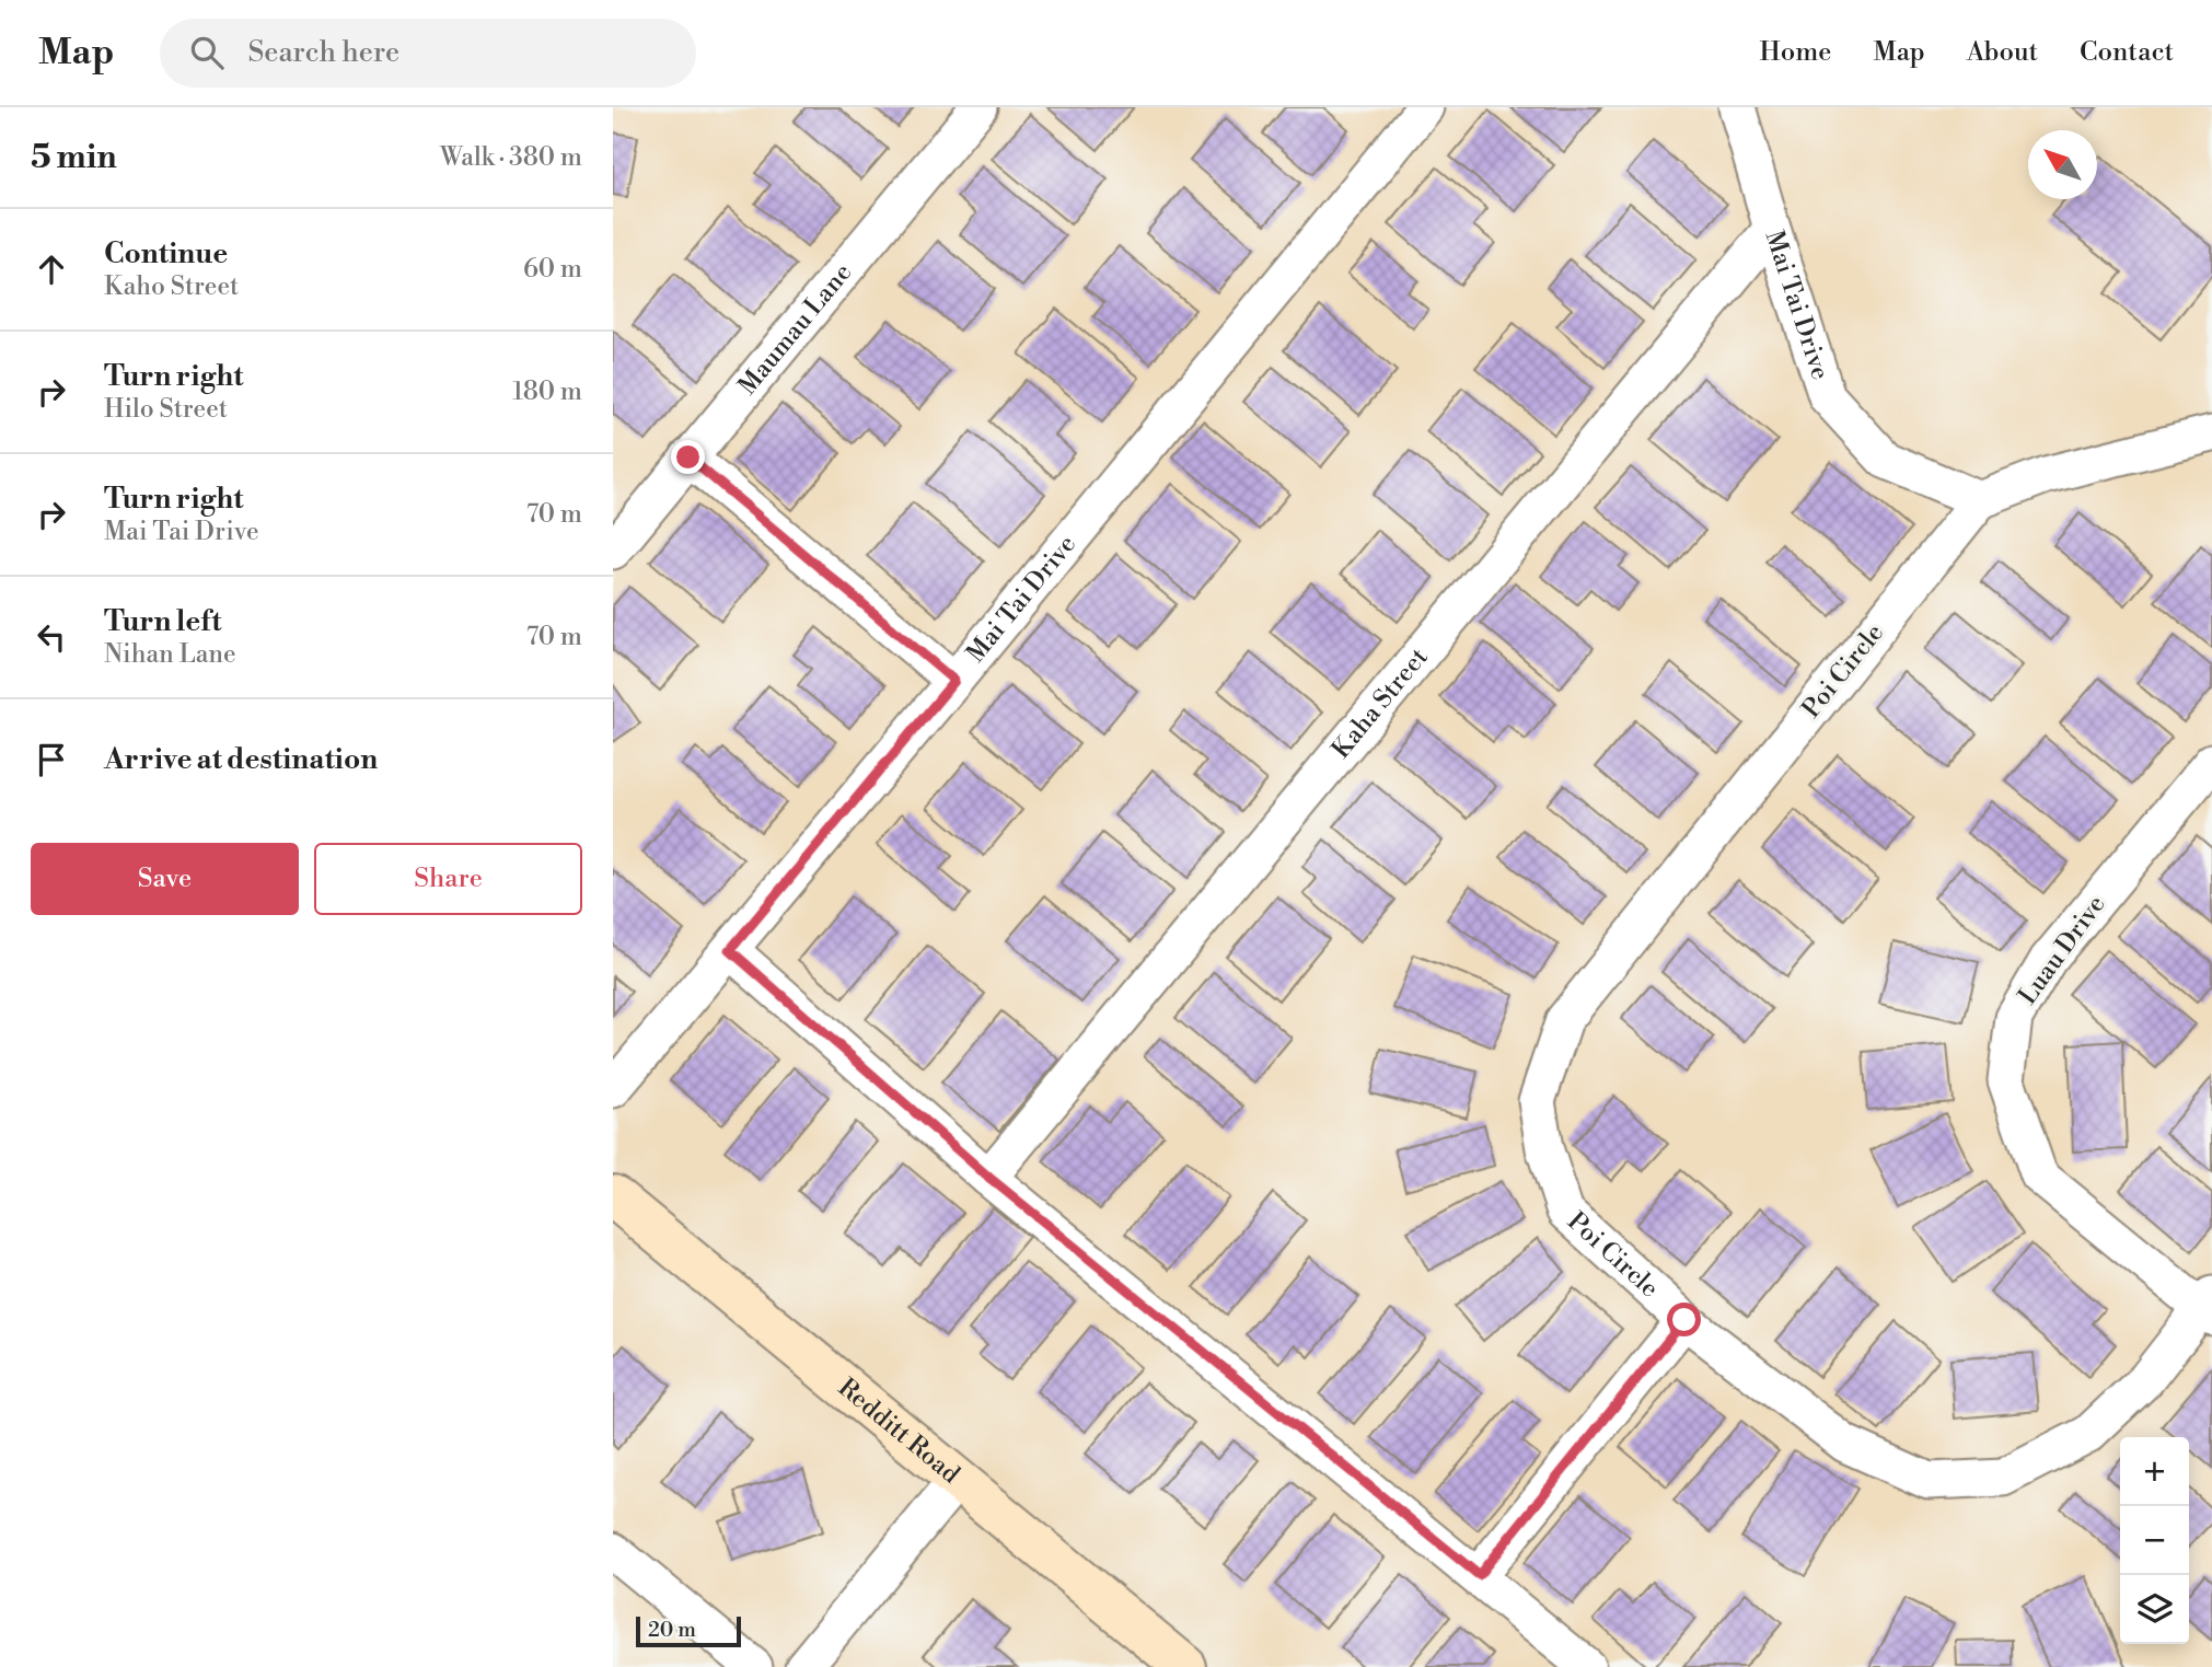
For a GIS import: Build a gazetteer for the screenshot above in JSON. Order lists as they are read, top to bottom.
{
  "streets": {
    "street": [
      "Mai Tai Drive",
      "Maumau Lane",
      "Poi Circle",
      "Kaha Street",
      "Luau Drive",
      "Redditt Road"
    ]
  },
  "crossings": [
    ["Mai Tai Drive", "Poi Circle"],
    ["Mai Tai Drive", "Kaha Street"],
    ["Poi Circle", "Luau Drive"]
  ],
  "scale_bar": "20 m",
  "north": "top left",
  "page": {
    "header": "Map",
    "search": "Search here",
    "nav": [
      "Home",
      "Map",
      "About",
      "Contact"
    ],
    "heading": ["5 min", "Walk · 380 m"],
    "list": [
      ["Continue", "Kaho Street", "60 m"],
      ["Turn right", "Hilo Street", "180 m"],
      ["Turn right", "Mai Tai Drive", "70 m"],
      ["Turn left", "Nihan Lane", "70 m"],
      "Arrive at destination"
    ],
    "buttons": ["Save", "Share"],
    "map_buttons": ["+", "−"],
    "scale": "20 m"
  }
}
